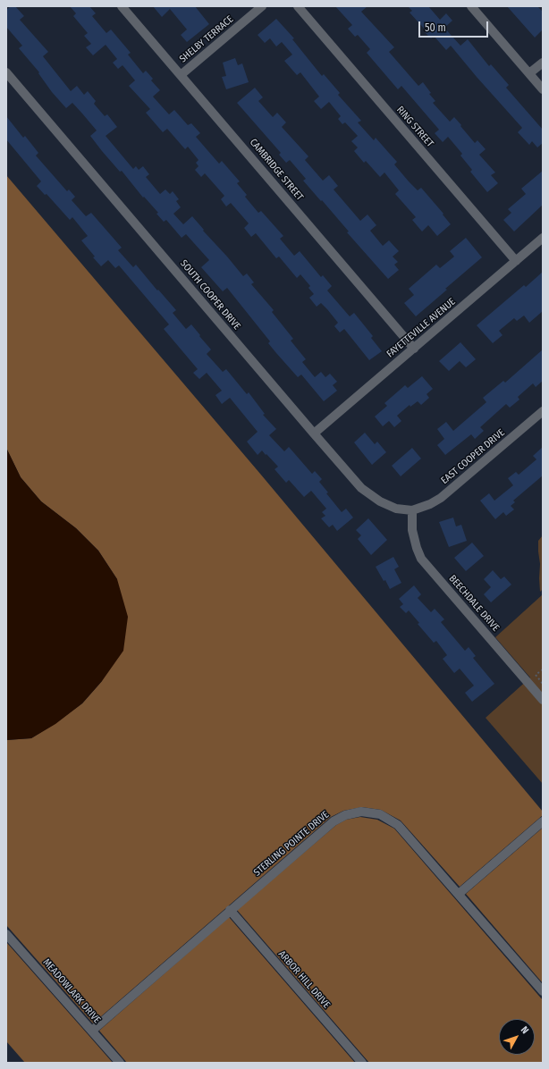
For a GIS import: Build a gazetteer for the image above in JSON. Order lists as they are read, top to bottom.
{
  "streets": {
    "street": [
      "SHELBY TERRACE",
      "RING STREET",
      "CAMBRIDGE STREET",
      "SOUTH COOPER DRIVE",
      "FAYETTEVILLE AVENUE",
      "EAST COOPER DRIVE",
      "BEECHDALE DRIVE",
      "STERLING POINTE DRIVE",
      "ARBOR HILL DRIVE",
      "MEADOWLARK DRIVE"
    ]
  },
  "crossings": [
    ["SHELBY TERRACE", "CAMBRIDGE STREET"],
    ["RING STREET", "FAYETTEVILLE AVENUE"],
    ["CAMBRIDGE STREET", "FAYETTEVILLE AVENUE"],
    ["SOUTH COOPER DRIVE", "FAYETTEVILLE AVENUE"],
    ["SOUTH COOPER DRIVE", "EAST COOPER DRIVE"],
    ["SOUTH COOPER DRIVE", "BEECHDALE DRIVE"],
    ["EAST COOPER DRIVE", "BEECHDALE DRIVE"],
    ["STERLING POINTE DRIVE", "ARBOR HILL DRIVE"],
    ["STERLING POINTE DRIVE", "MEADOWLARK DRIVE"]
  ],
  "scale_bar": "50 m",
  "north": "top right"
}
